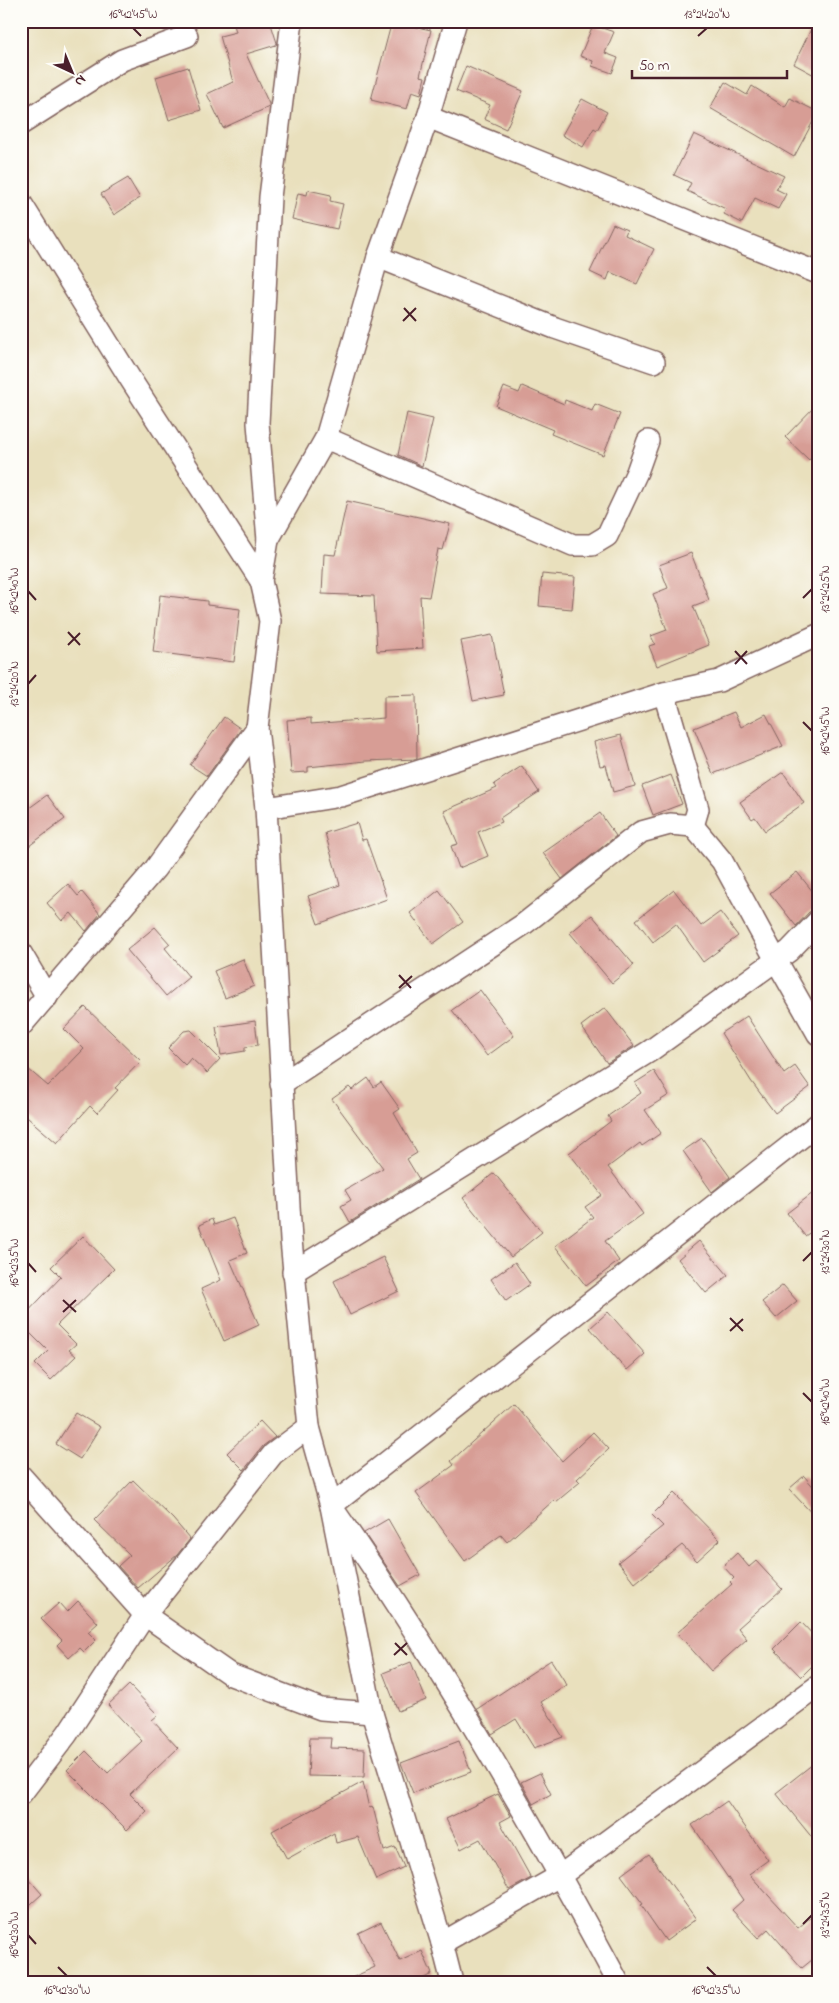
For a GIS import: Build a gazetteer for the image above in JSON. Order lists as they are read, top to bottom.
{
  "scale_bar": "50 m",
  "north": "bottom right",
  "coordinates": [
    "16°42'45\"W",
    "13°24'20\"N",
    "13°24'25\"N",
    "16°42'40\"W",
    "13°24'30\"N",
    "16°42'35\"W",
    "13°24'35\"N",
    "16°42'30\"W"
  ]
}
